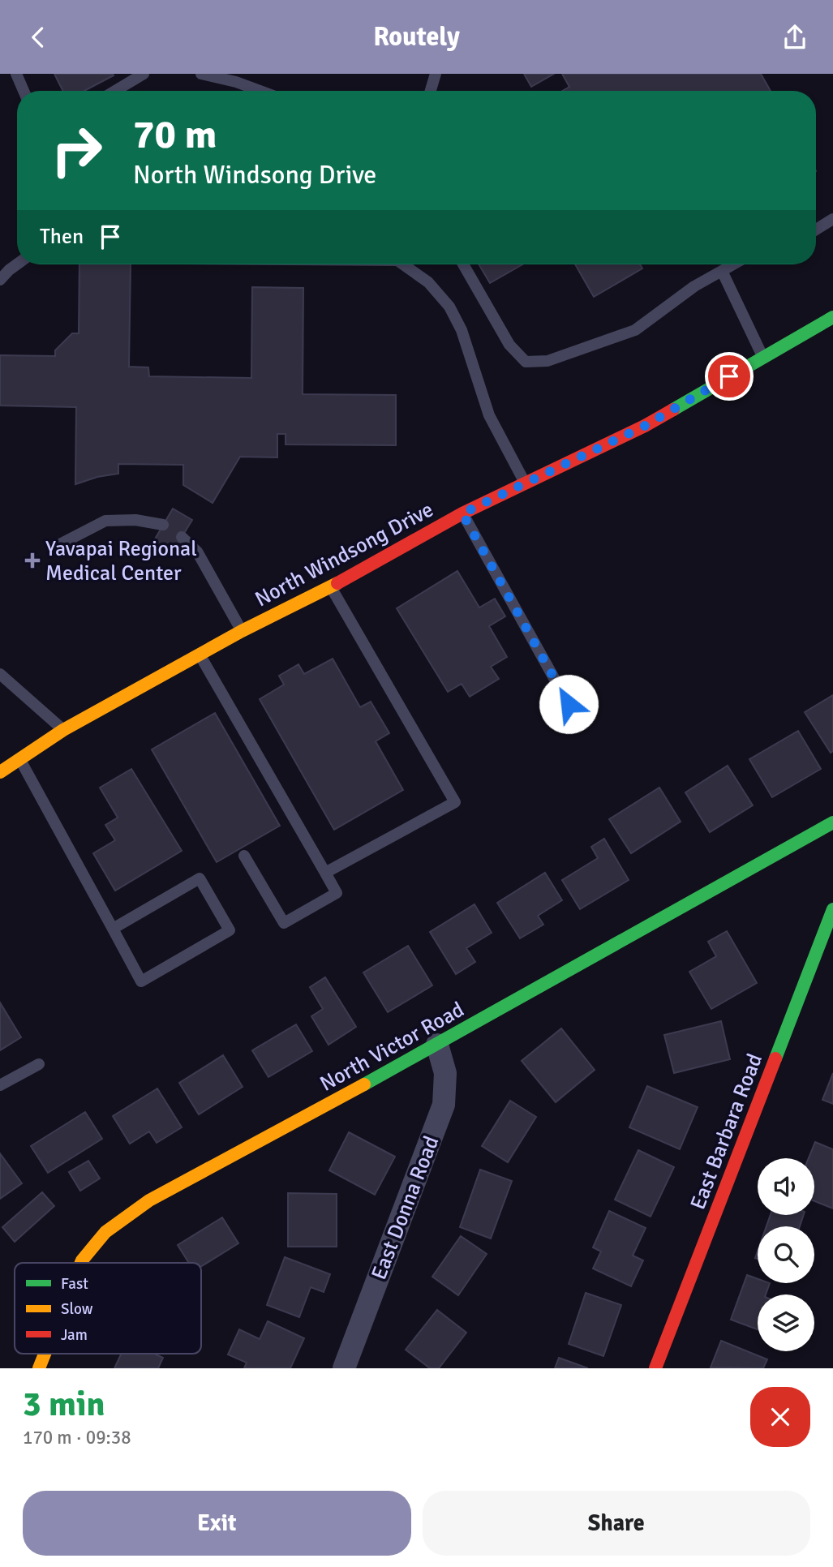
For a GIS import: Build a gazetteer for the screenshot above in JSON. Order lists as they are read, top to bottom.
{
  "streets": {
    "street": [
      "North Windsong Drive",
      "North Victor Road",
      "East Barbara Road",
      "East Donna Road"
    ]
  },
  "crossings": [
    ["North Victor Road", "East Donna Road"]
  ],
  "places": {
    "health": ["Yavapai Regional Medical Center"]
  },
  "legend": ["Fast", "Slow", "Jam"],
  "page": {
    "header": "Routely",
    "turn": ["70 m", "North Windsong Drive"],
    "then": "Then",
    "heading": ["3 min", "170 m · 09:38"],
    "buttons": ["Exit", "Share"]
  }
}
